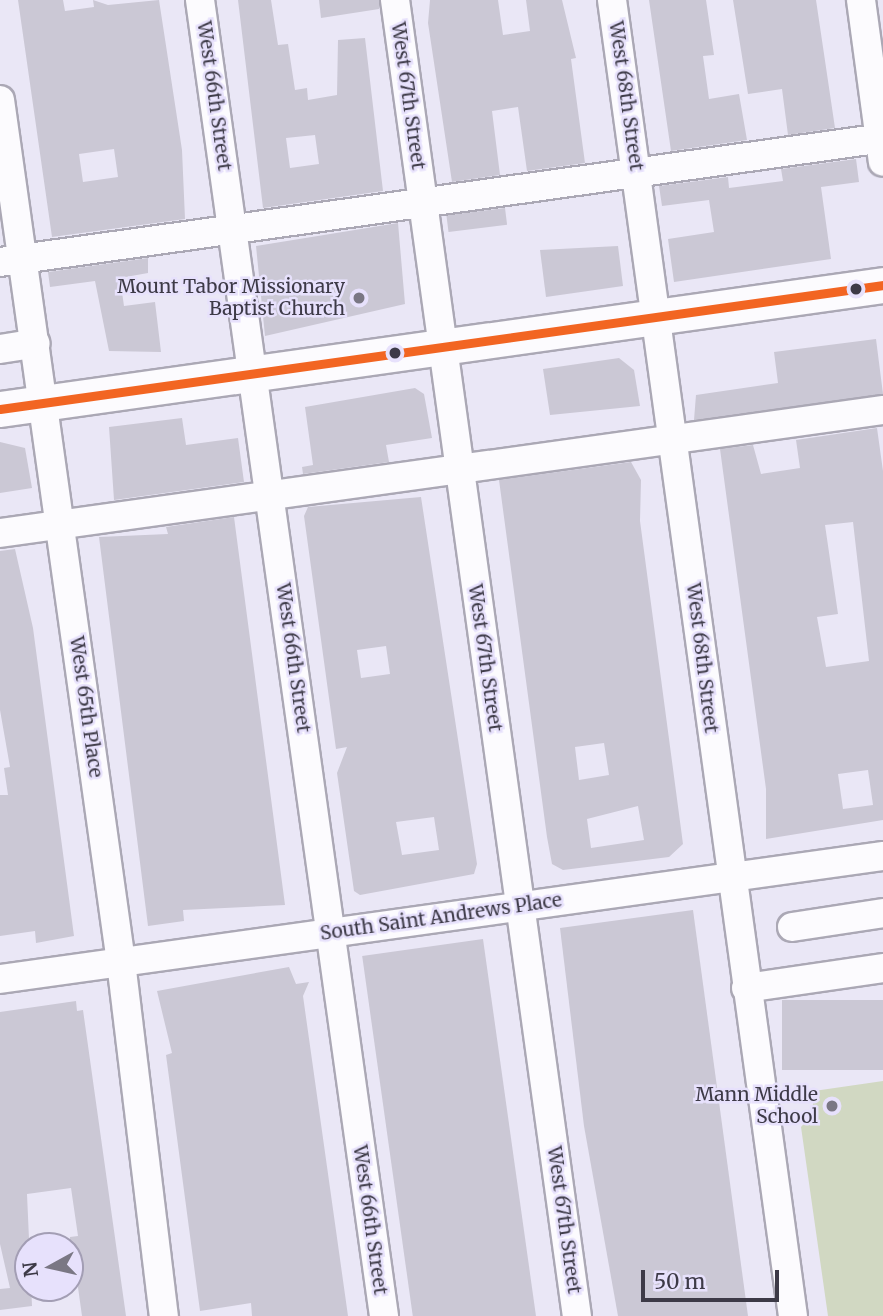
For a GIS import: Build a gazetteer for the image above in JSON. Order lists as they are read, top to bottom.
{
  "streets": {
    "street": [
      "West 66th Street",
      "West 67th Street",
      "West 68th Street",
      "West 65th Place",
      "South Saint Andrews Place"
    ]
  },
  "crossings": [
    ["West 66th Street", "South Saint Andrews Place"],
    ["West 67th Street", "South Saint Andrews Place"],
    ["West 68th Street", "South Saint Andrews Place"],
    ["West 65th Place", "South Saint Andrews Place"]
  ],
  "places": ["Mount Tabor Missionary Baptist Church", "Mann Middle School"],
  "scale_bar": "50 m",
  "north": "left"
}
